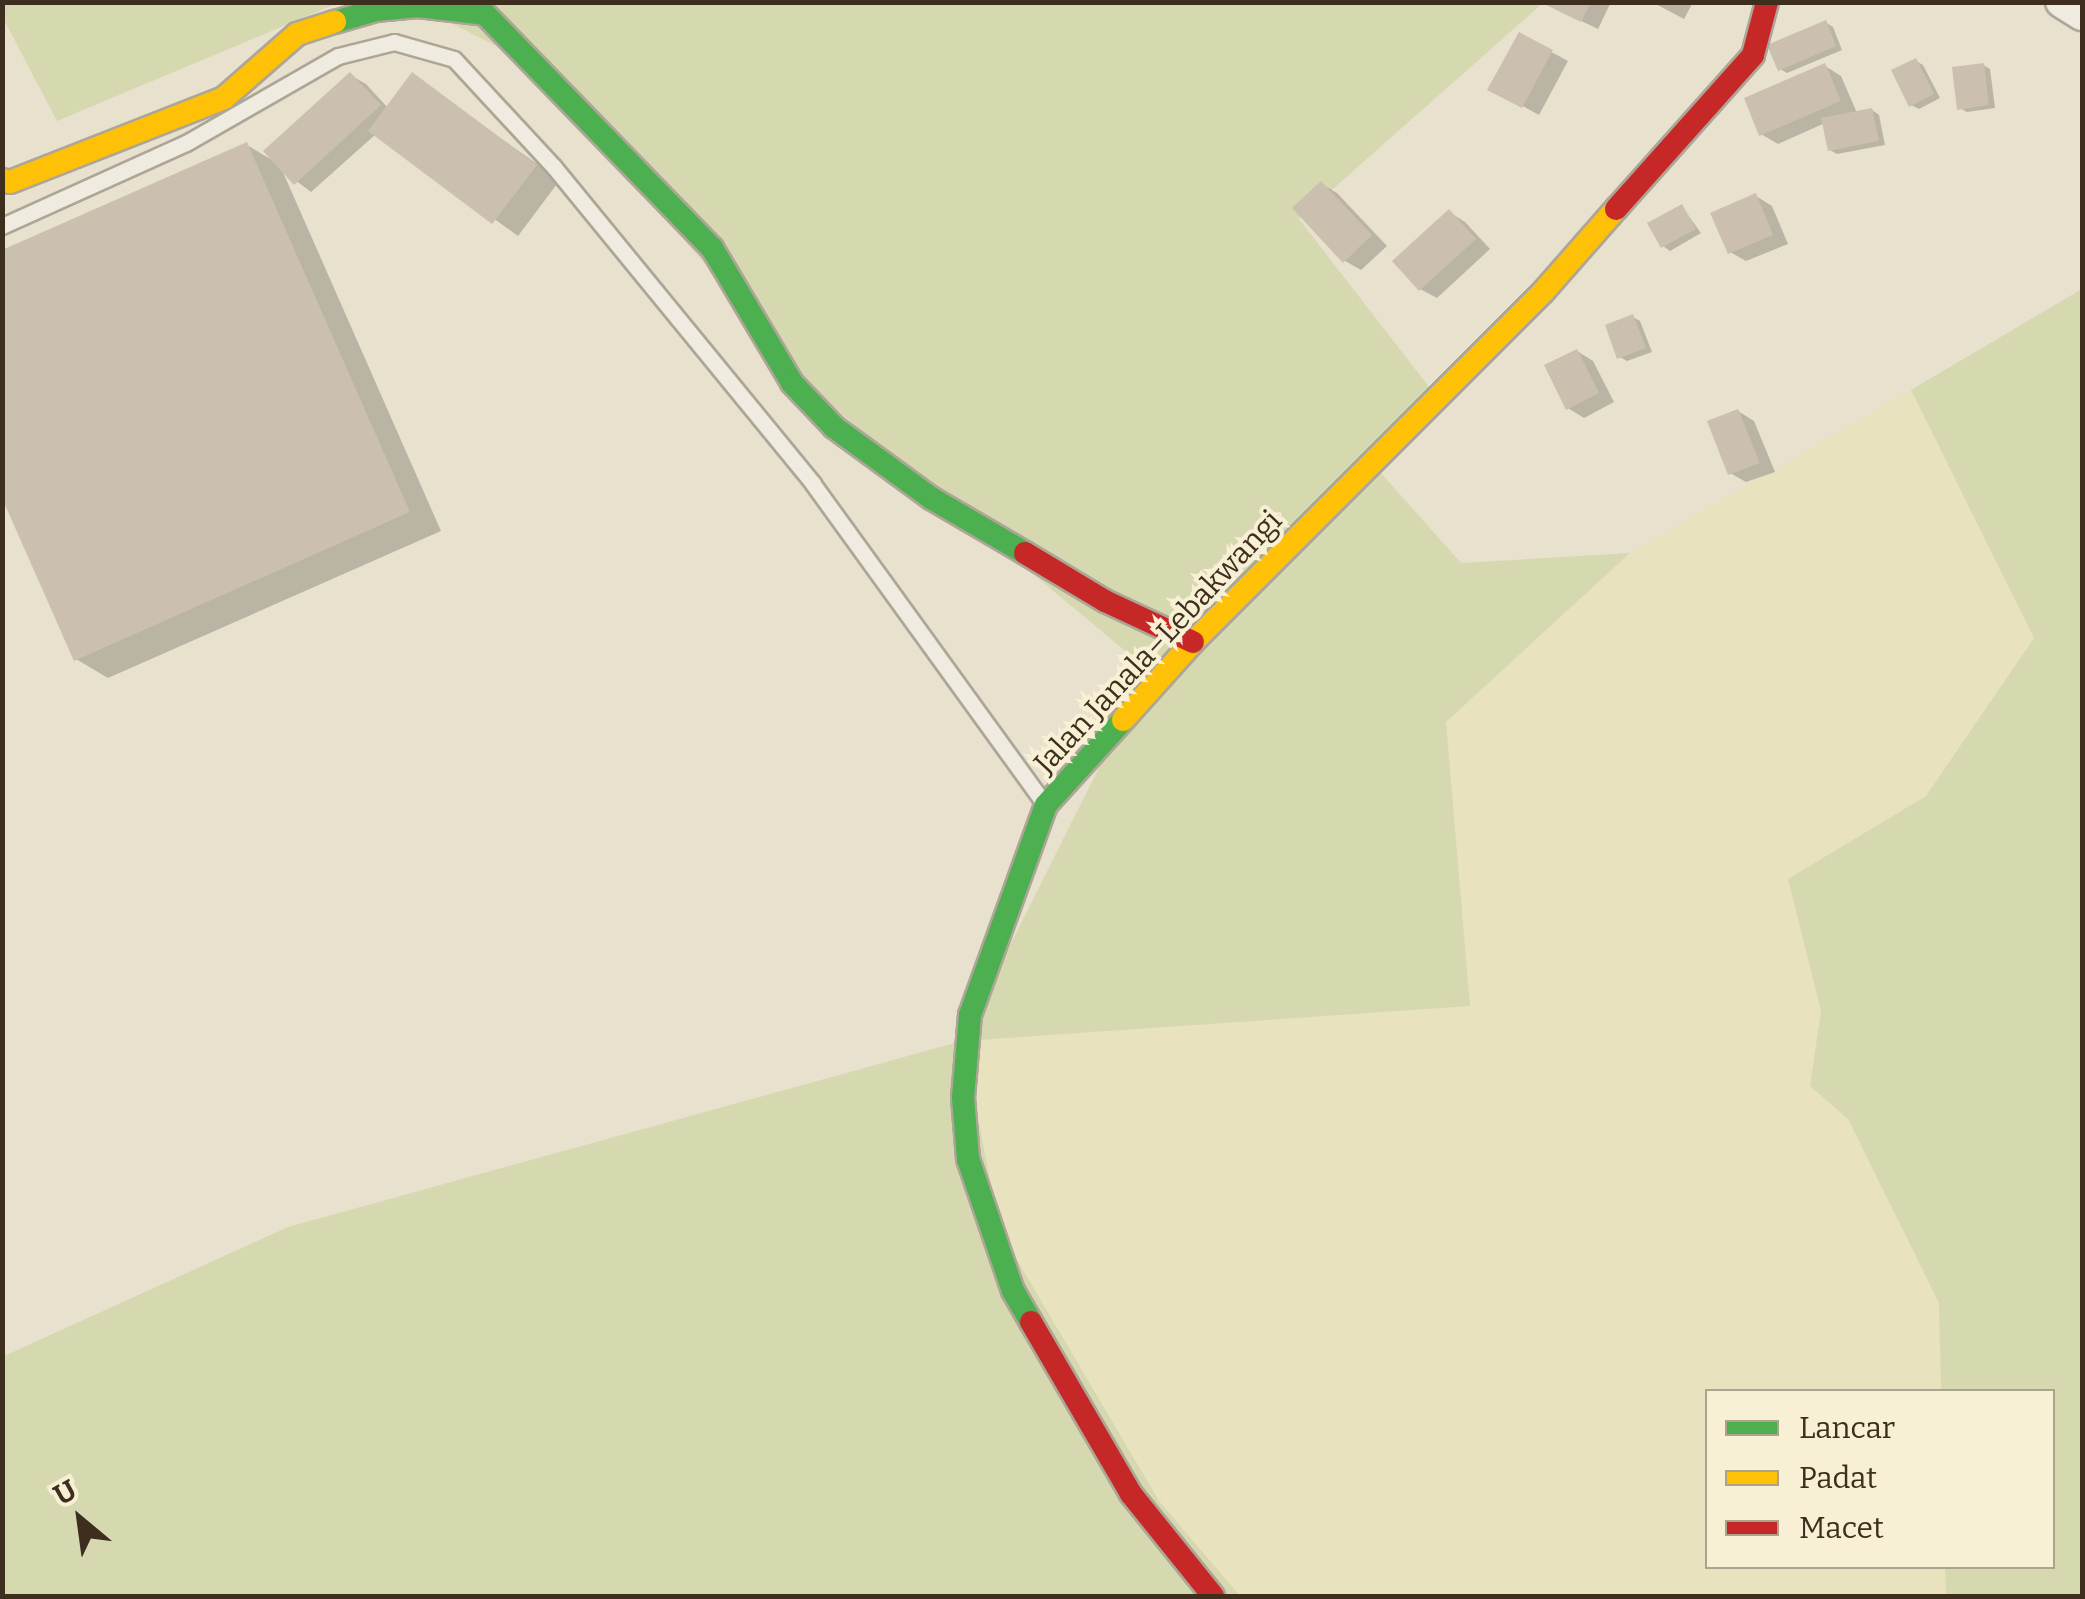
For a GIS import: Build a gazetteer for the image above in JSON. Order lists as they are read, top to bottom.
{
  "streets": {
    "main road": ["Jalan Janala–Lebakwangi"]
  },
  "legend": ["Lancar", "Padat", "Macet"],
  "north": "top left"
}
